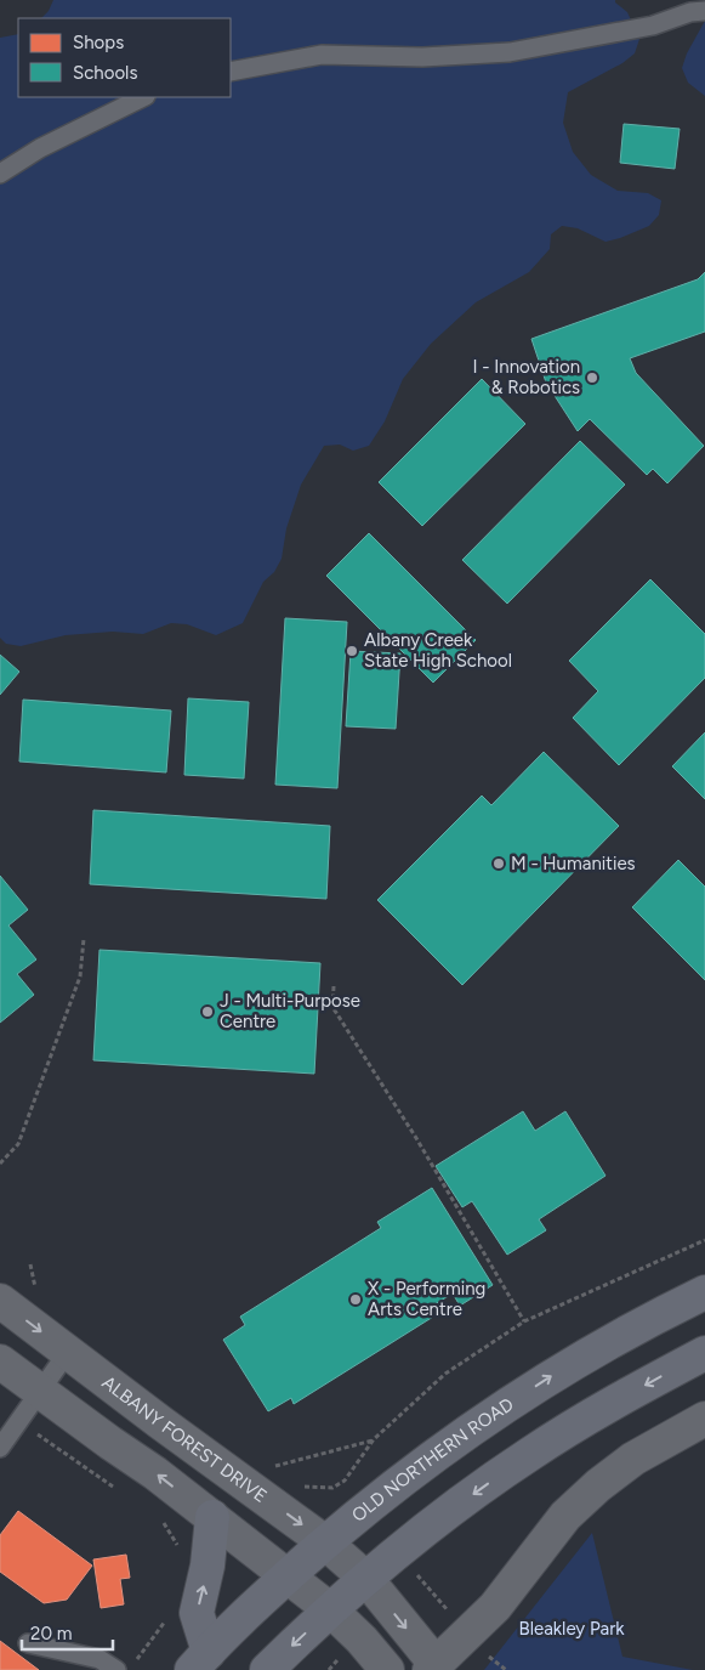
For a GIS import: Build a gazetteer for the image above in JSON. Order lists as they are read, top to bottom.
{
  "streets": {
    "highway": ["OLD NORTHERN ROAD"],
    "street": ["ALBANY FOREST DRIVE"]
  },
  "crossings": [
    ["ALBANY FOREST DRIVE", "OLD NORTHERN ROAD"]
  ],
  "parks": ["Bleakley Park"],
  "places": [
    "I - Innovation & Robotics",
    "Albany Creek State High School",
    "M - Humanities",
    "J - Multi-Purpose Centre",
    "X - Performing Arts Centre"
  ],
  "legend": ["Shops", "Schools"],
  "scale_bar": "20 m"
}
